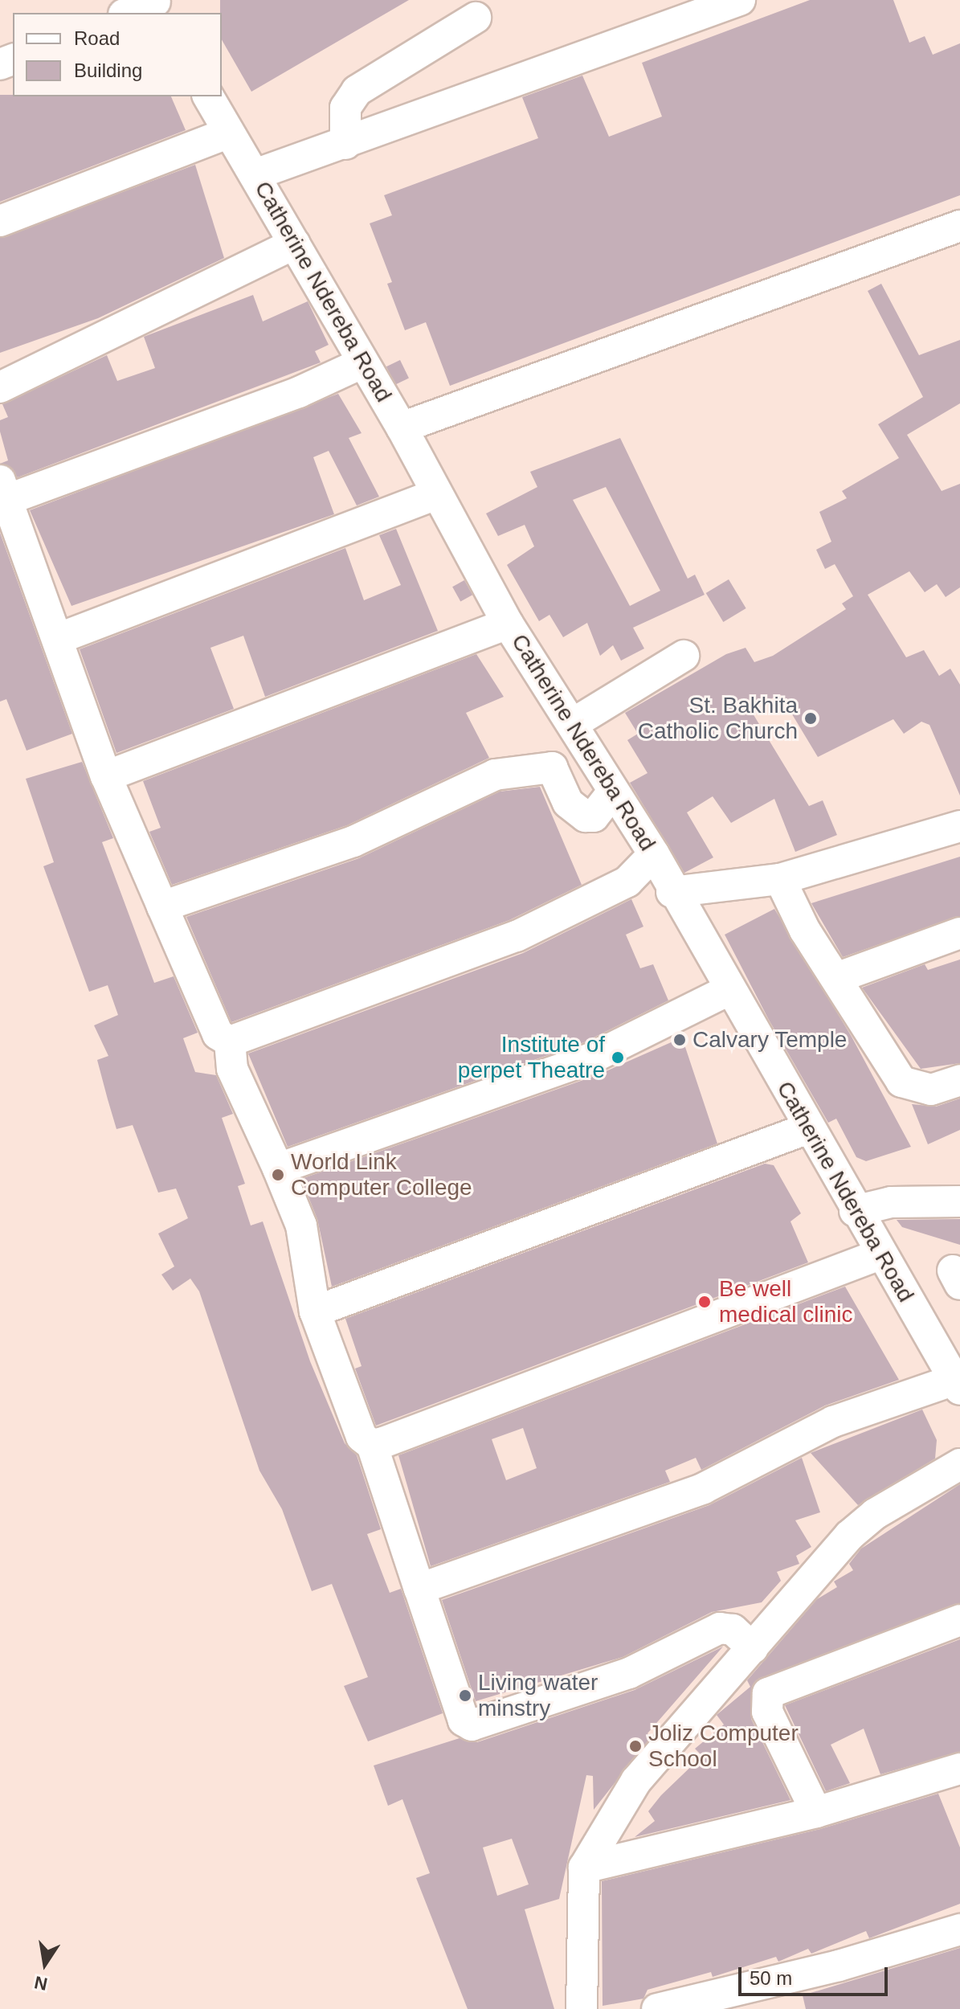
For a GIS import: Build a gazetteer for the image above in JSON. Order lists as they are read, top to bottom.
{
  "streets": {
    "street": ["Catherine Ndereba Road"]
  },
  "places": [
    "St. Bakhita Catholic Church",
    "Calvary Temple",
    "Institute of perpet Theatre",
    "World Link Computer College",
    "Be well medical clinic",
    "Living water minstry",
    "Joliz Computer School"
  ],
  "legend": ["Road", "Building"],
  "scale_bar": "50 m",
  "north": "bottom"
}
